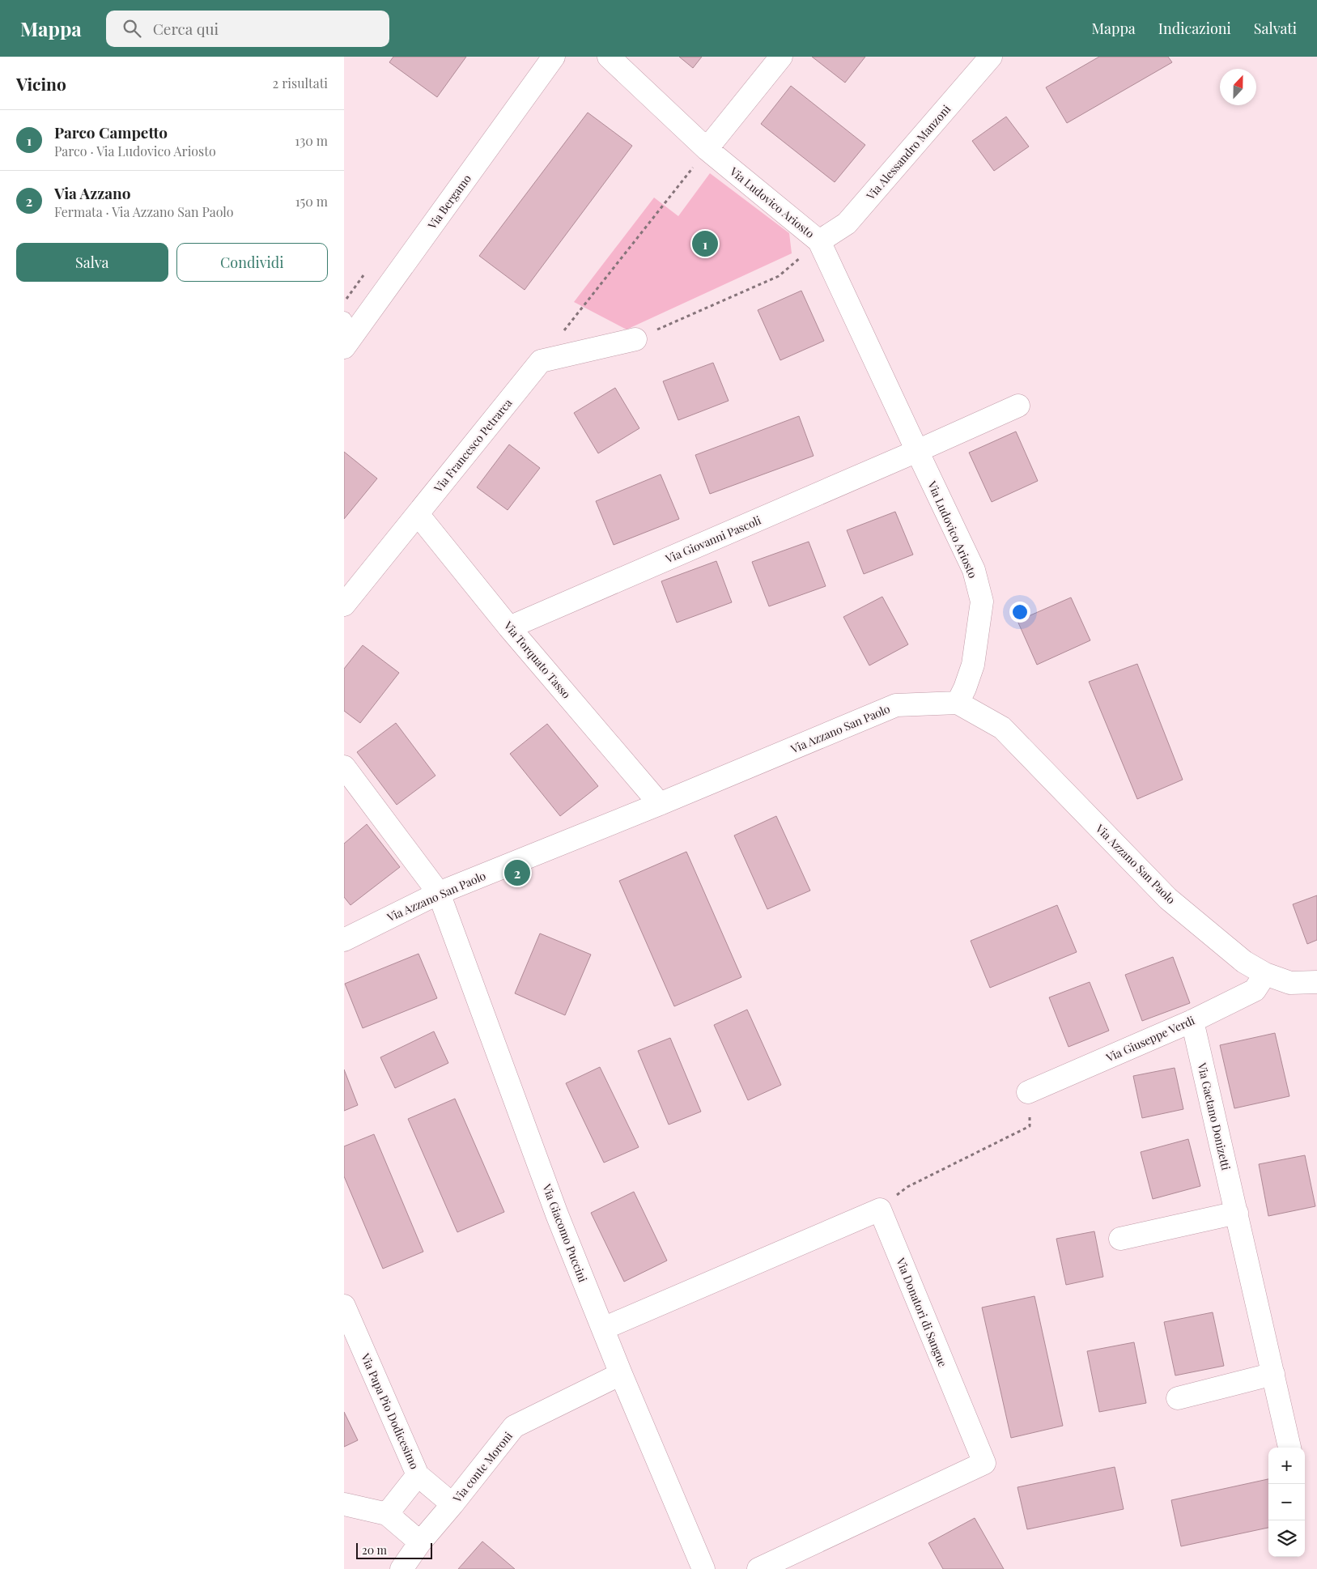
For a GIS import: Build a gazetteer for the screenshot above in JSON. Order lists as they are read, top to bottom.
{
  "streets": {
    "street": [
      "Via Alessandro Manzoni",
      "Via Bergamo",
      "Via Ludovico Ariosto",
      "Via Francesco Petrarca",
      "Via Giovanni Pascoli",
      "Via Torquato Tasso",
      "Via Azzano San Paolo",
      "Via Giuseppe Verdi",
      "Via Gaetano Donizetti",
      "Via Giacomo Puccini",
      "Via Donatori di Sangue",
      "Via Papa Pio Dodicesimo",
      "Via conte Moroni"
    ]
  },
  "crossings": [
    ["Via Alessandro Manzoni", "Via Ludovico Ariosto"],
    ["Via Ludovico Ariosto", "Via Giovanni Pascoli"],
    ["Via Ludovico Ariosto", "Via Azzano San Paolo"],
    ["Via Francesco Petrarca", "Via Torquato Tasso"],
    ["Via Giovanni Pascoli", "Via Torquato Tasso"],
    ["Via Torquato Tasso", "Via Azzano San Paolo"],
    ["Via Azzano San Paolo", "Via Giuseppe Verdi"],
    ["Via Azzano San Paolo", "Via Giacomo Puccini"],
    ["Via Giuseppe Verdi", "Via Gaetano Donizetti"],
    ["Via Giacomo Puccini", "Via conte Moroni"],
    ["Via Papa Pio Dodicesimo", "Via conte Moroni"]
  ],
  "scale_bar": "20 m",
  "north": "top",
  "page": {
    "header": "Mappa",
    "search": "Cerca qui",
    "nav": ["Mappa", "Indicazioni", "Salvati"],
    "heading": ["Vicino", "2 risultati"],
    "list": [
      {
        "mark": "1",
        "name": "Parco Campetto",
        "note": "Parco · Via Ludovico Ariosto",
        "value": "130 m"
      },
      {
        "mark": "2",
        "name": "Via Azzano",
        "note": "Fermata · Via Azzano San Paolo",
        "value": "150 m"
      }
    ],
    "pins": ["1", "2"],
    "buttons": ["Salva", "Condividi"],
    "map_buttons": ["+", "−"],
    "scale": "20 m"
  }
}
